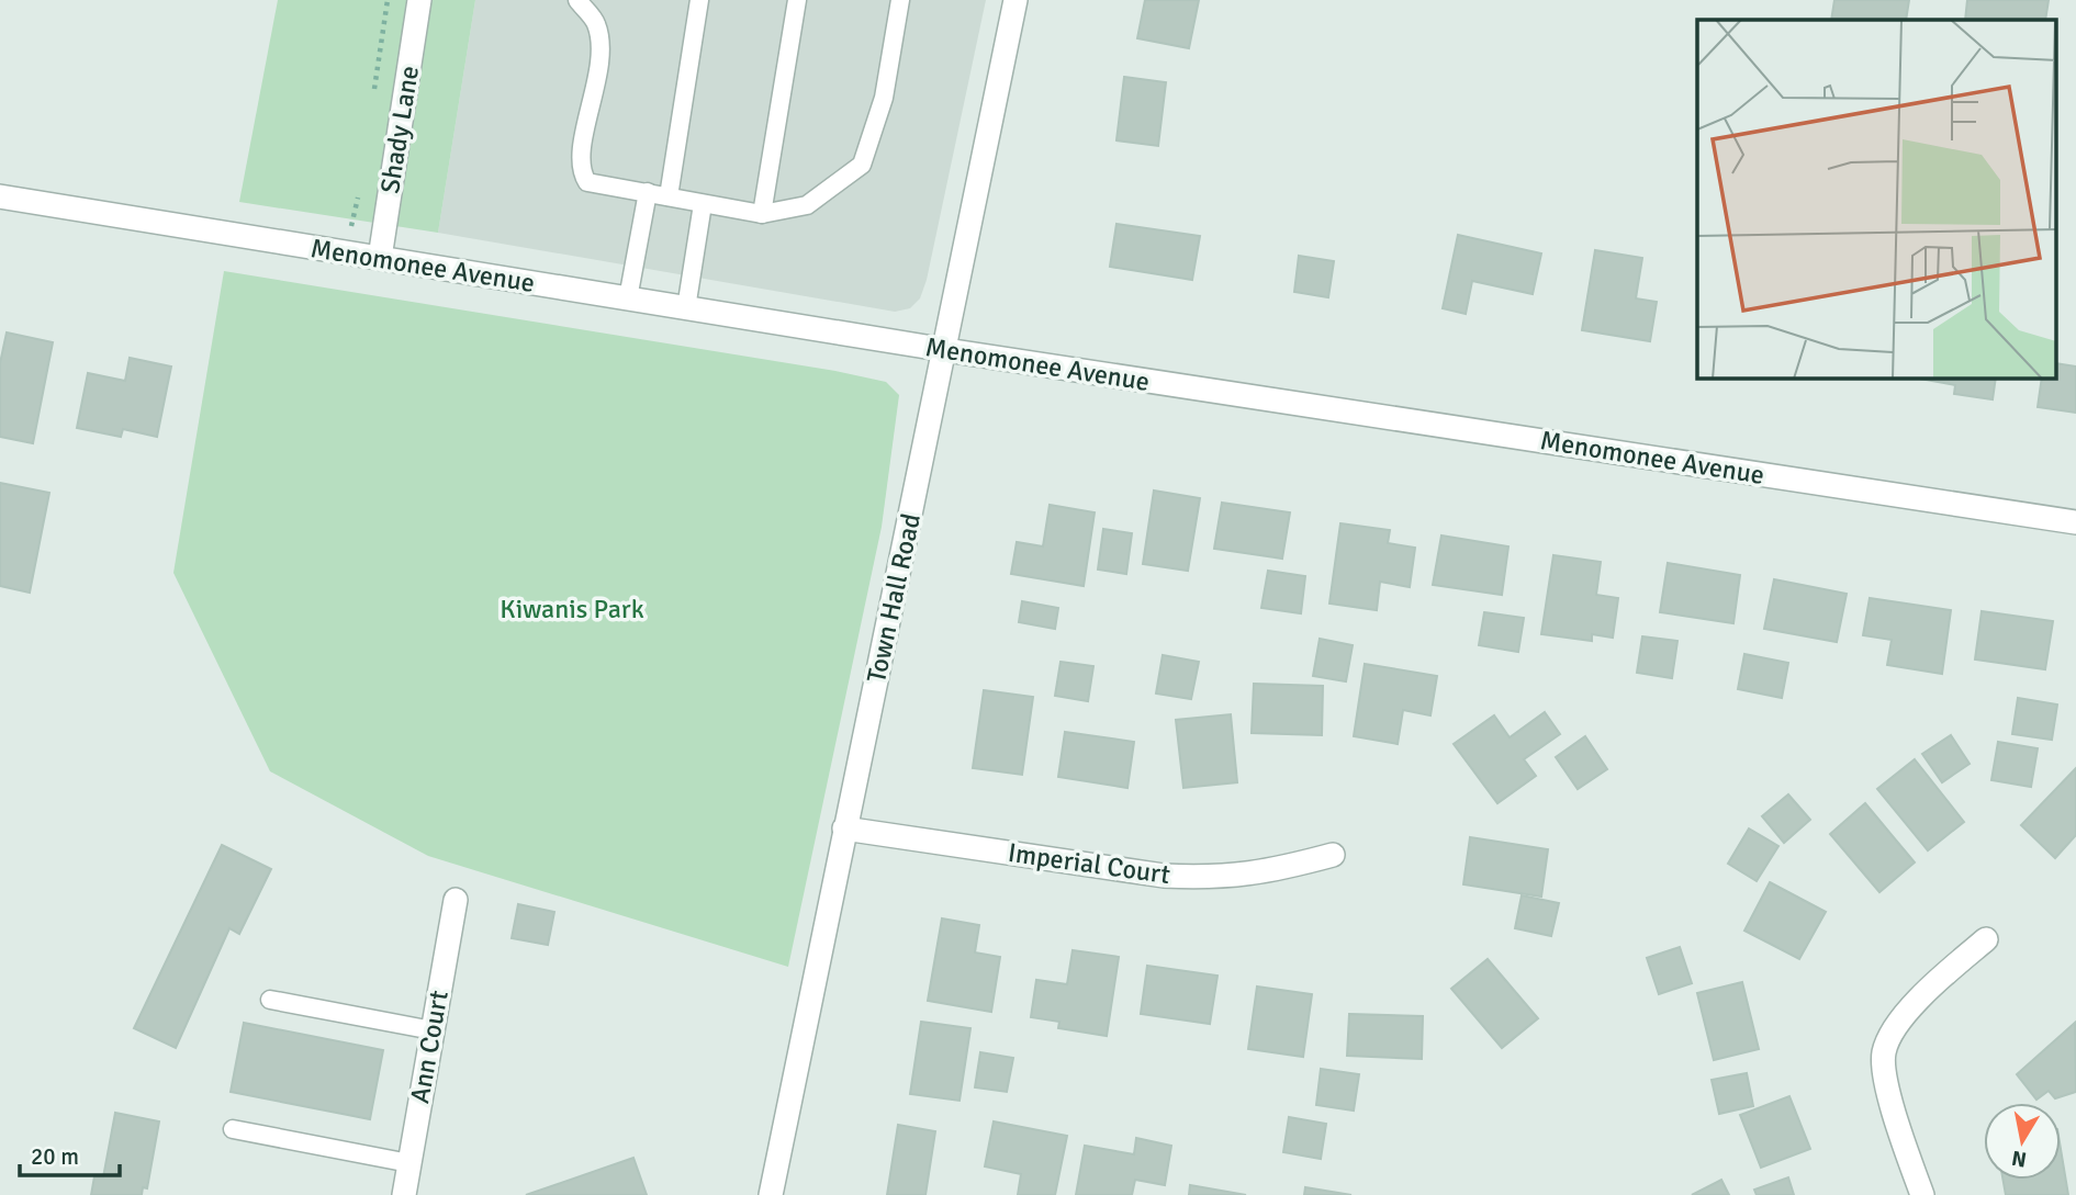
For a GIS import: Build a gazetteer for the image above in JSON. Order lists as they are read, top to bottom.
{
  "streets": {
    "street": [
      "Shady Lane",
      "Menomonee Avenue",
      "Town Hall Road",
      "Imperial Court",
      "Ann Court"
    ]
  },
  "crossings": [
    ["Shady Lane", "Menomonee Avenue"],
    ["Menomonee Avenue", "Town Hall Road"],
    ["Town Hall Road", "Imperial Court"]
  ],
  "parks": ["Kiwanis Park"],
  "scale_bar": "20 m",
  "north": "bottom"
}
